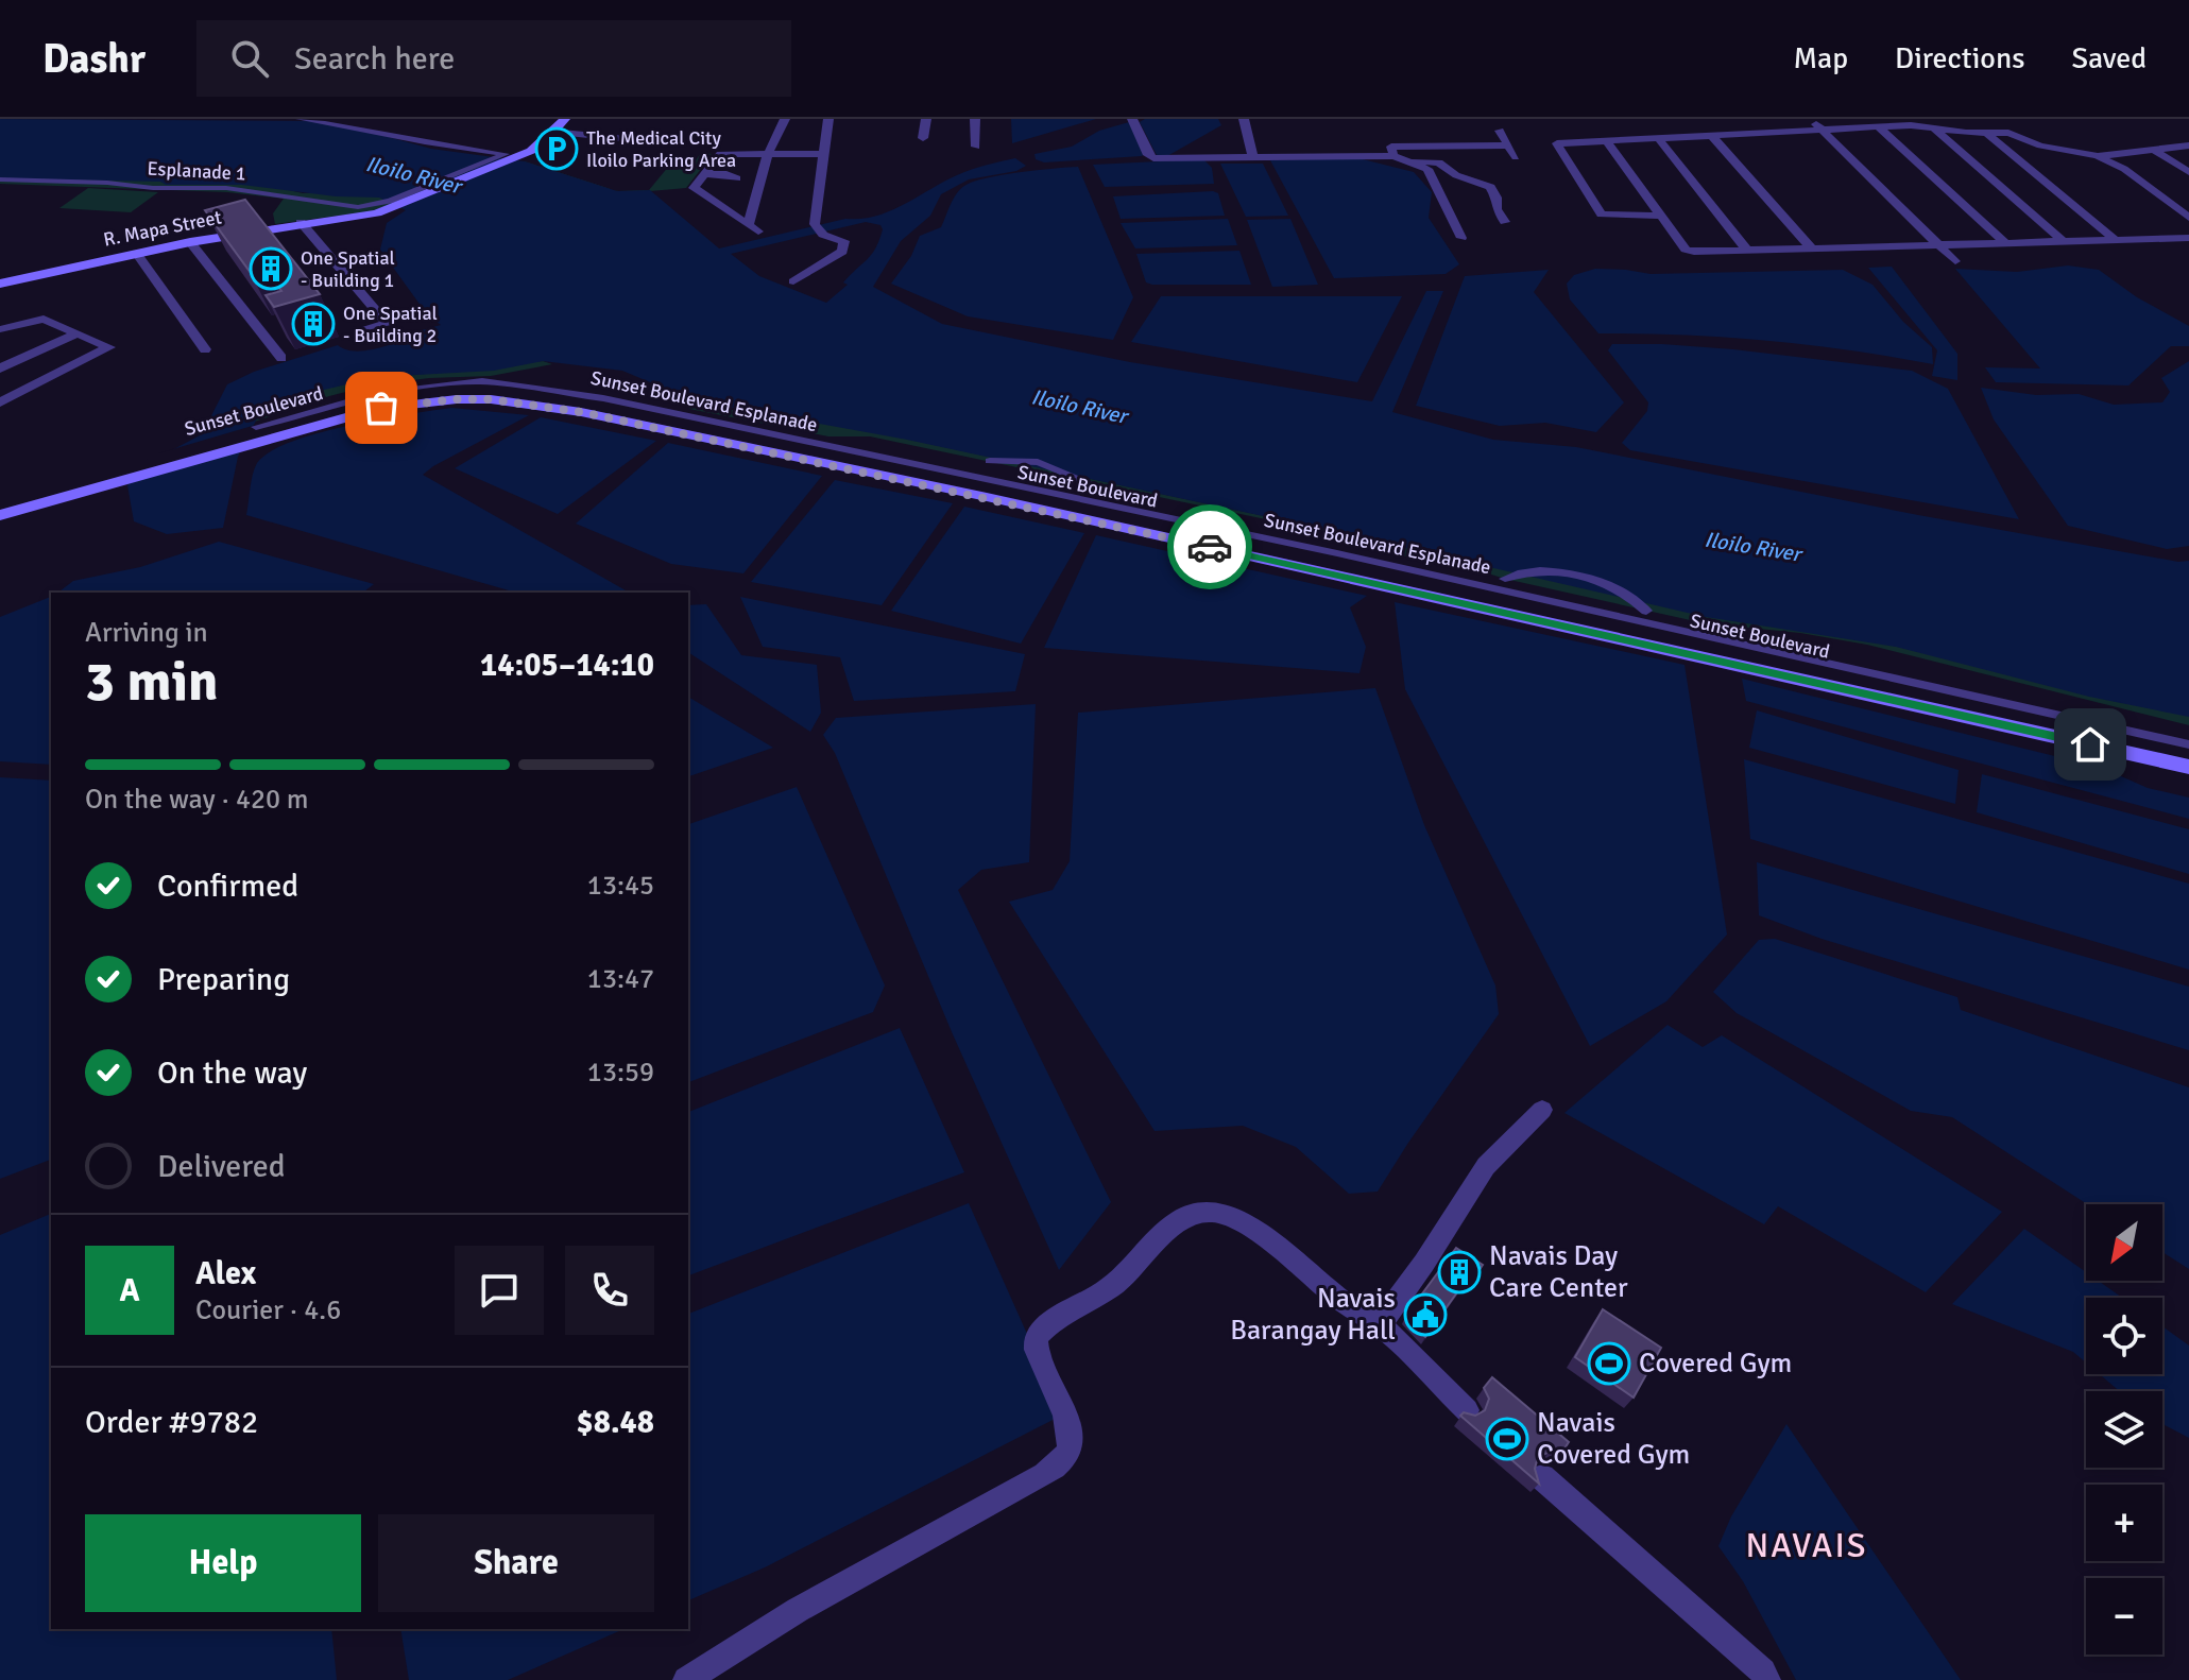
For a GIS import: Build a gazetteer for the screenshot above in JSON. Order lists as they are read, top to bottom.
{
  "streets": {
    "main road": ["R. Mapa Street", "Sunset Boulevard"],
    "street": ["Esplanade 1", "Sunset Boulevard Esplanade"]
  },
  "crossings": [
    ["Esplanade 1", "R. Mapa Street"],
    ["Sunset Boulevard Esplanade", "Sunset Boulevard"]
  ],
  "districts": ["NAVAIS"],
  "water": ["Iloilo River"],
  "places": {
    "parking": ["The Medical City Iloilo Parking Area"],
    "building": ["One Spatial - Building 1", "One Spatial - Building 2", "Navais Day Care Center"],
    "public building": ["Navais Barangay Hall"],
    "sports": ["Covered Gym", "Navais Covered Gym"]
  },
  "north": "bottom left",
  "page": {
    "header": "Dashr",
    "search": "Search here",
    "nav": ["Map", "Directions", "Saved"],
    "heading": ["3 min", "Arriving in", "14:05–14:10"],
    "panel": [
      "Alex",
      "Courier · 4.6",
      "Order #9782",
      "$8.48"
    ],
    "bar": "On the way · 420 m",
    "list": [
      ["Confirmed", "13:45"],
      ["Preparing", "13:47"],
      ["On the way", "13:59"],
      "Delivered"
    ],
    "map_buttons": ["+", "−"],
    "round": "A",
    "buttons": ["Help", "Share"]
  }
}
